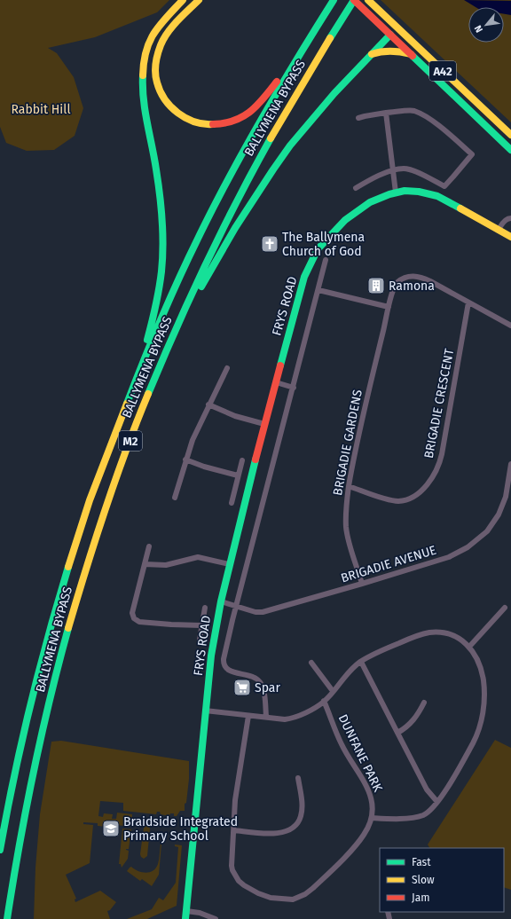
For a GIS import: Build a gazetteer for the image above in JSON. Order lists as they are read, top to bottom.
{
  "streets": {
    "main road": [
      "A42",
      "BALLYMENA BYPASS",
      "FRYS ROAD",
      "M2"
    ],
    "street": [
      "BRIGADIE CRESCENT",
      "BRIGADIE GARDENS",
      "BRIGADIE AVENUE",
      "DUNFANE PARK"
    ]
  },
  "crossings": [
    ["A42", "BALLYMENA BYPASS"],
    ["FRYS ROAD", "BRIGADIE AVENUE"],
    ["BRIGADIE CRESCENT", "BRIGADIE GARDENS"],
    ["BRIGADIE GARDENS", "BRIGADIE AVENUE"]
  ],
  "parks": ["Rabbit Hill"],
  "places": {
    "church": ["The Ballymena Church of God"],
    "building": ["Ramona"],
    "supermarket": ["Spar"],
    "school or university": ["Braidside Integrated Primary School"]
  },
  "legend": ["Fast", "Slow", "Jam"],
  "north": "bottom left"
}
